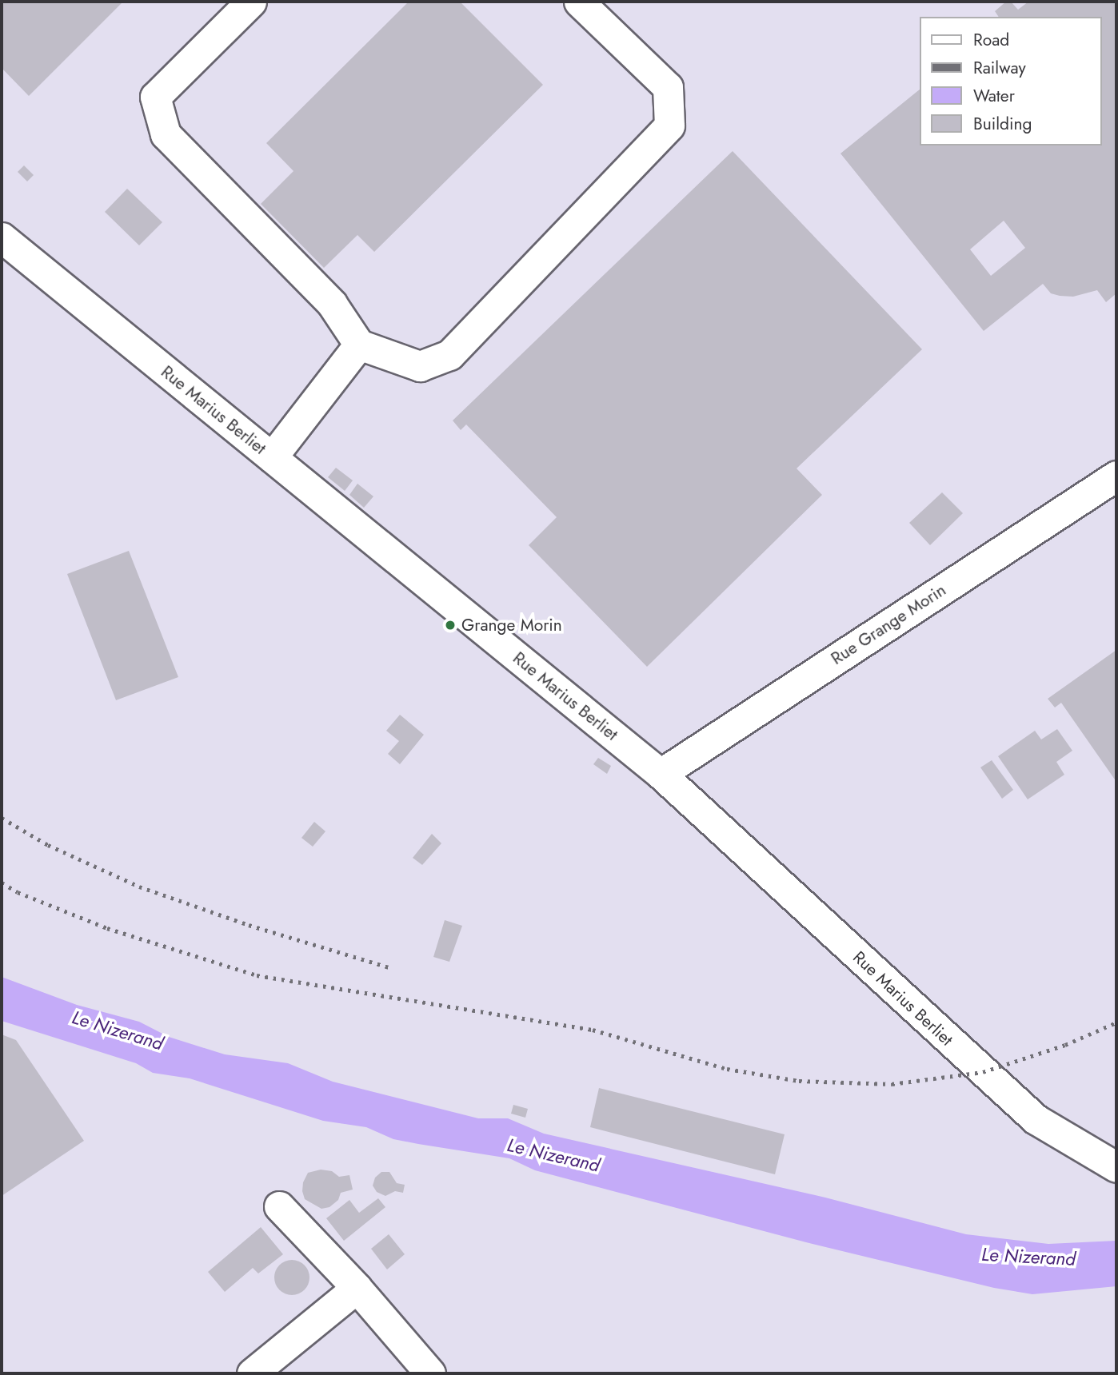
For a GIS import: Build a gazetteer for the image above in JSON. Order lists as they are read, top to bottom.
{
  "streets": {
    "street": ["Rue Marius Berliet", "Rue Grange Morin"]
  },
  "crossings": [
    ["Rue Marius Berliet", "Rue Grange Morin"]
  ],
  "water": ["Le Nizerand"],
  "places": ["Grange Morin"],
  "legend": [
    "Road",
    "Railway",
    "Water",
    "Building"
  ]
}
